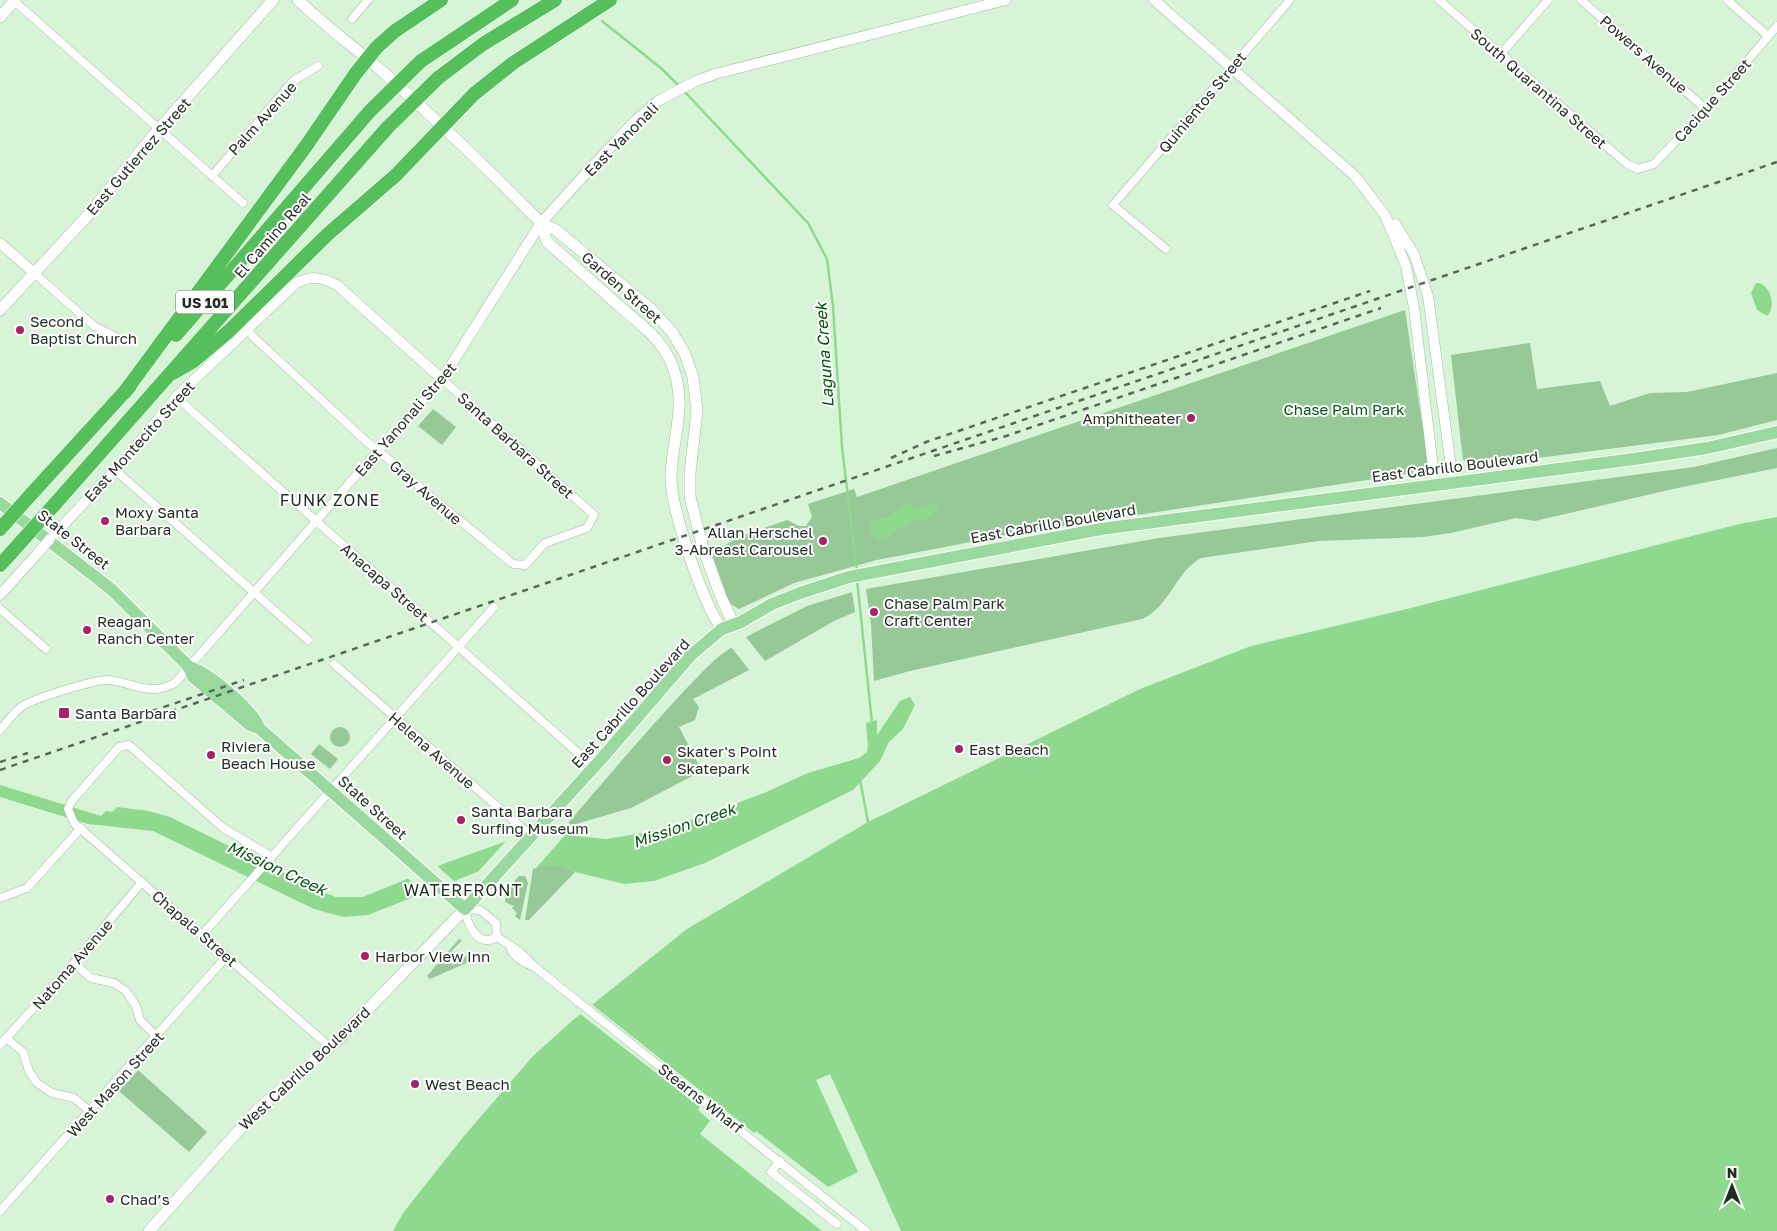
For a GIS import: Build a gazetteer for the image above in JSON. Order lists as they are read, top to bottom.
{
  "streets": {
    "highway": ["El Camino Real", "US 101"],
    "main road": [
      "East Gutierrez Street",
      "Garden Street",
      "East Cabrillo Boulevard",
      "State Street",
      "West Cabrillo Boulevard"
    ],
    "street": [
      "Powers Avenue",
      "South Quarantina Street",
      "Cacique Street",
      "Quinientos Street",
      "Palm Avenue",
      "East Yanonali",
      "East Yanonali Street",
      "East Montecito Street",
      "Santa Barbara Street",
      "Gray Avenue",
      "Anacapa Street",
      "Helena Avenue",
      "Chapala Street",
      "Natoma Avenue",
      "West Mason Street",
      "Stearns Wharf"
    ]
  },
  "crossings": [
    ["Powers Avenue", "Cacique Street"],
    ["South Quarantina Street", "Cacique Street"],
    ["East Yanonali", "Garden Street"],
    ["East Yanonali", "East Yanonali Street"],
    ["Garden Street", "East Yanonali Street"],
    ["Garden Street", "East Cabrillo Boulevard"],
    ["East Yanonali Street", "Santa Barbara Street"],
    ["East Yanonali Street", "Gray Avenue"],
    ["East Yanonali Street", "State Street"],
    ["East Yanonali Street", "Anacapa Street"],
    ["East Montecito Street", "Santa Barbara Street"],
    ["East Montecito Street", "Gray Avenue"],
    ["East Montecito Street", "Anacapa Street"],
    ["Santa Barbara Street", "Gray Avenue"],
    ["East Cabrillo Boulevard", "State Street"],
    ["East Cabrillo Boulevard", "Anacapa Street"],
    ["East Cabrillo Boulevard", "Helena Avenue"],
    ["East Cabrillo Boulevard", "West Cabrillo Boulevard"],
    ["East Cabrillo Boulevard", "Stearns Wharf"],
    ["State Street", "West Cabrillo Boulevard"],
    ["State Street", "Stearns Wharf"],
    ["Chapala Street", "Natoma Avenue"],
    ["Chapala Street", "West Cabrillo Boulevard"],
    ["Chapala Street", "West Mason Street"],
    ["West Cabrillo Boulevard", "Stearns Wharf"]
  ],
  "districts": ["FUNK ZONE", "WATERFRONT"],
  "water": ["Laguna Creek", "Mission Creek"],
  "parks": ["Chase Palm Park"],
  "places": {
    "other": [
      "Second Baptist Church",
      "Amphitheater",
      "Moxy Santa Barbara",
      "Allan Herschel 3-Abreast Carousel",
      "Chase Palm Park Craft Center",
      "Reagan Ranch Center",
      "East Beach",
      "Riviera Beach House",
      "Skater's Point Skatepark",
      "Santa Barbara Surfing Museum",
      "Harbor View Inn",
      "West Beach",
      "Chad’s"
    ],
    "transit": ["Santa Barbara"]
  },
  "north": "top"
}
